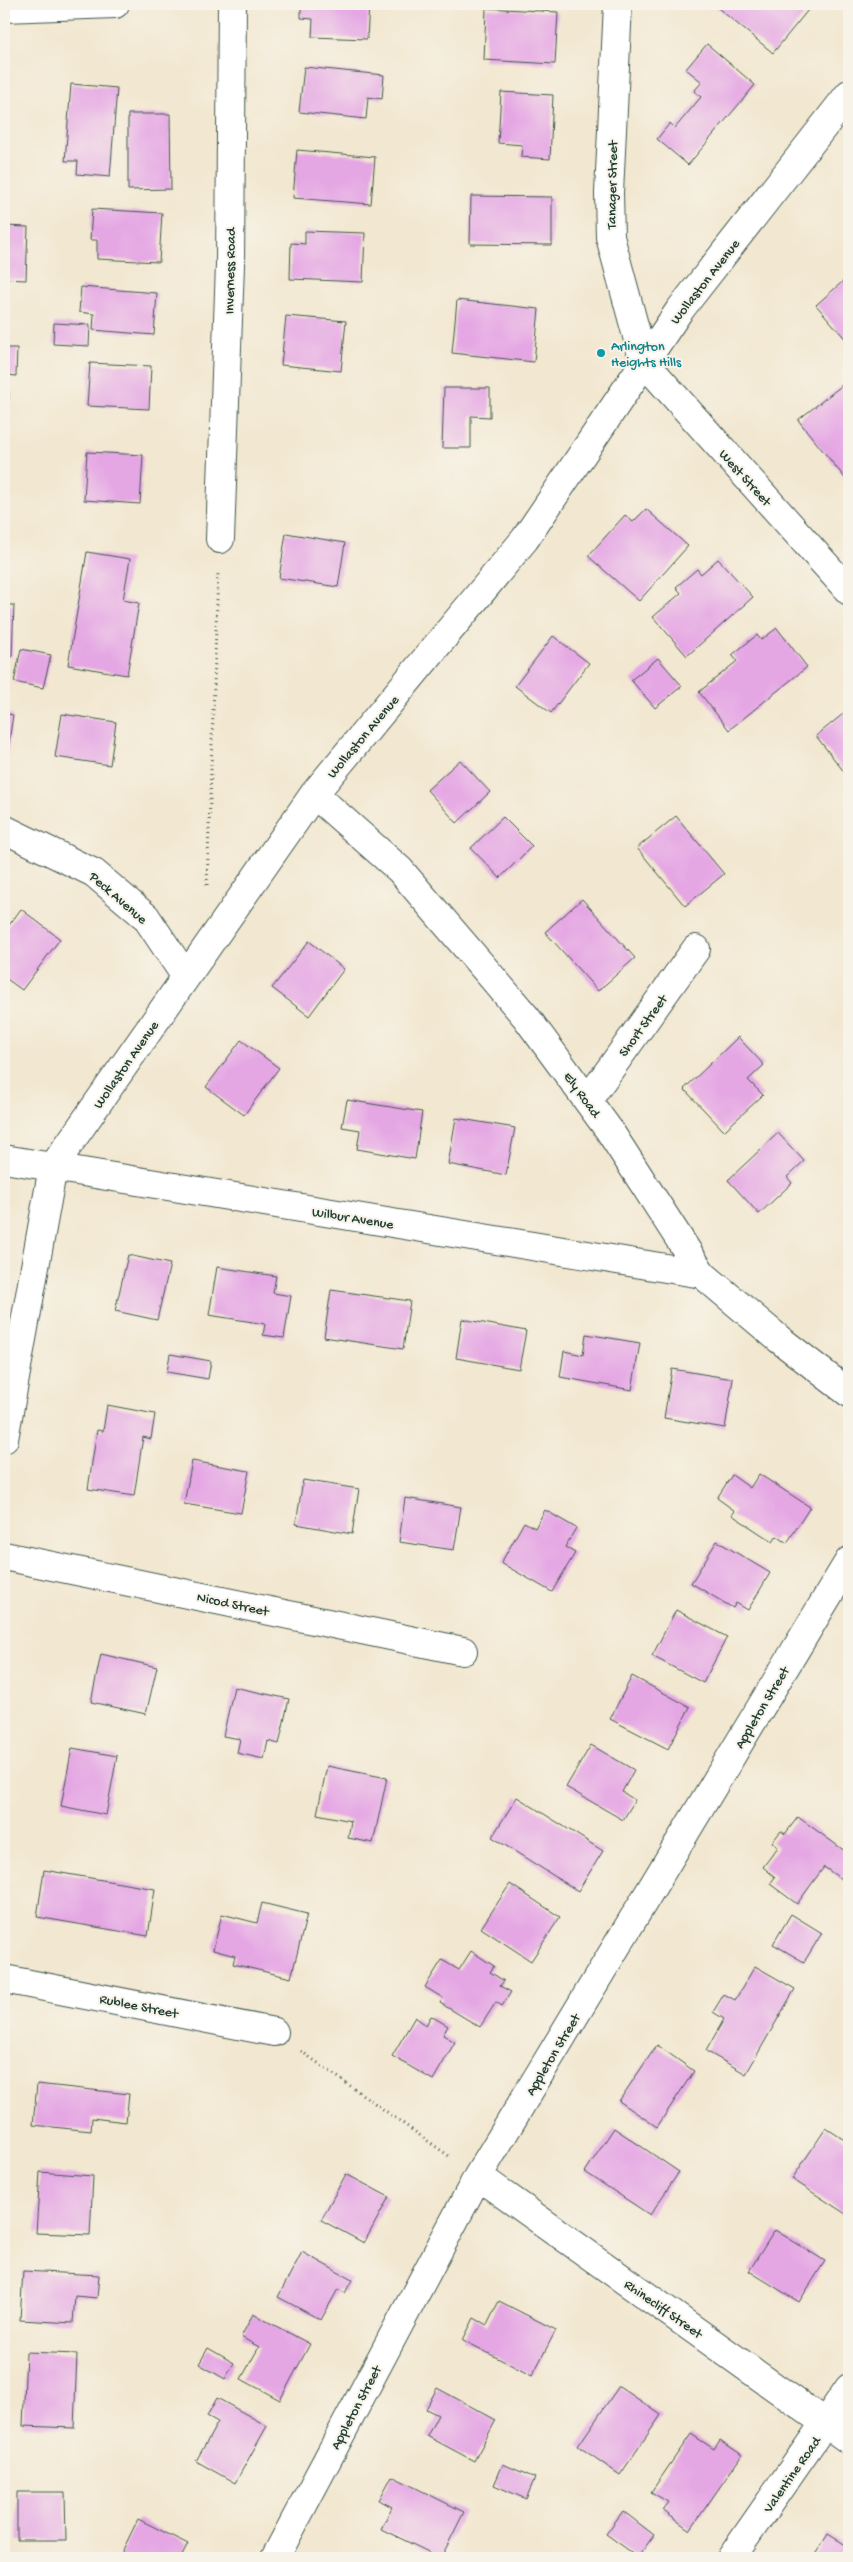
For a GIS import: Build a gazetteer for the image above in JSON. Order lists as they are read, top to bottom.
{
  "streets": {
    "street": [
      "Tanager Street",
      "Inverness Road",
      "Wollaston Avenue",
      "West Street",
      "Peck Avenue",
      "Short Street",
      "Ely Road",
      "Wilbur Avenue",
      "Nicod Street",
      "Appleton Street",
      "Rublee Street",
      "Rhinecliff Street",
      "Valentine Road"
    ]
  },
  "crossings": [
    ["Tanager Street", "Wollaston Avenue"],
    ["Tanager Street", "West Street"],
    ["Wollaston Avenue", "West Street"],
    ["Wollaston Avenue", "Peck Avenue"],
    ["Wollaston Avenue", "Ely Road"],
    ["Wollaston Avenue", "Wilbur Avenue"],
    ["Short Street", "Ely Road"],
    ["Ely Road", "Wilbur Avenue"],
    ["Appleton Street", "Rhinecliff Street"],
    ["Rhinecliff Street", "Valentine Road"]
  ],
  "places": ["Arlington Heights Hills"]
}
